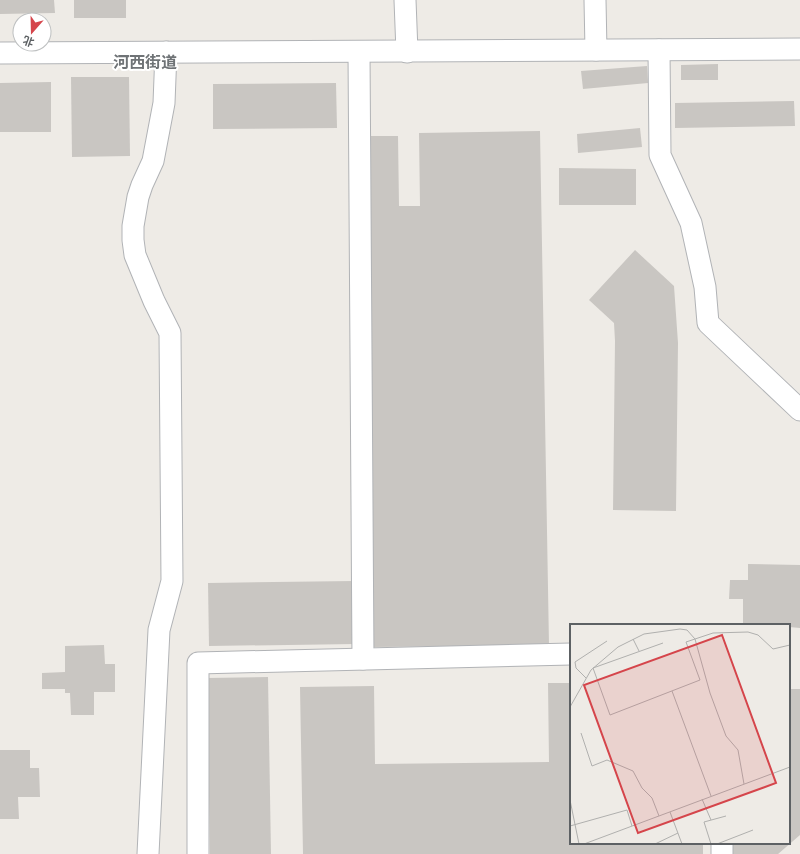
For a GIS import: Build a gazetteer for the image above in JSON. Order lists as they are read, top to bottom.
{
  "districts": ["河西街道"],
  "north": "bottom"
}
